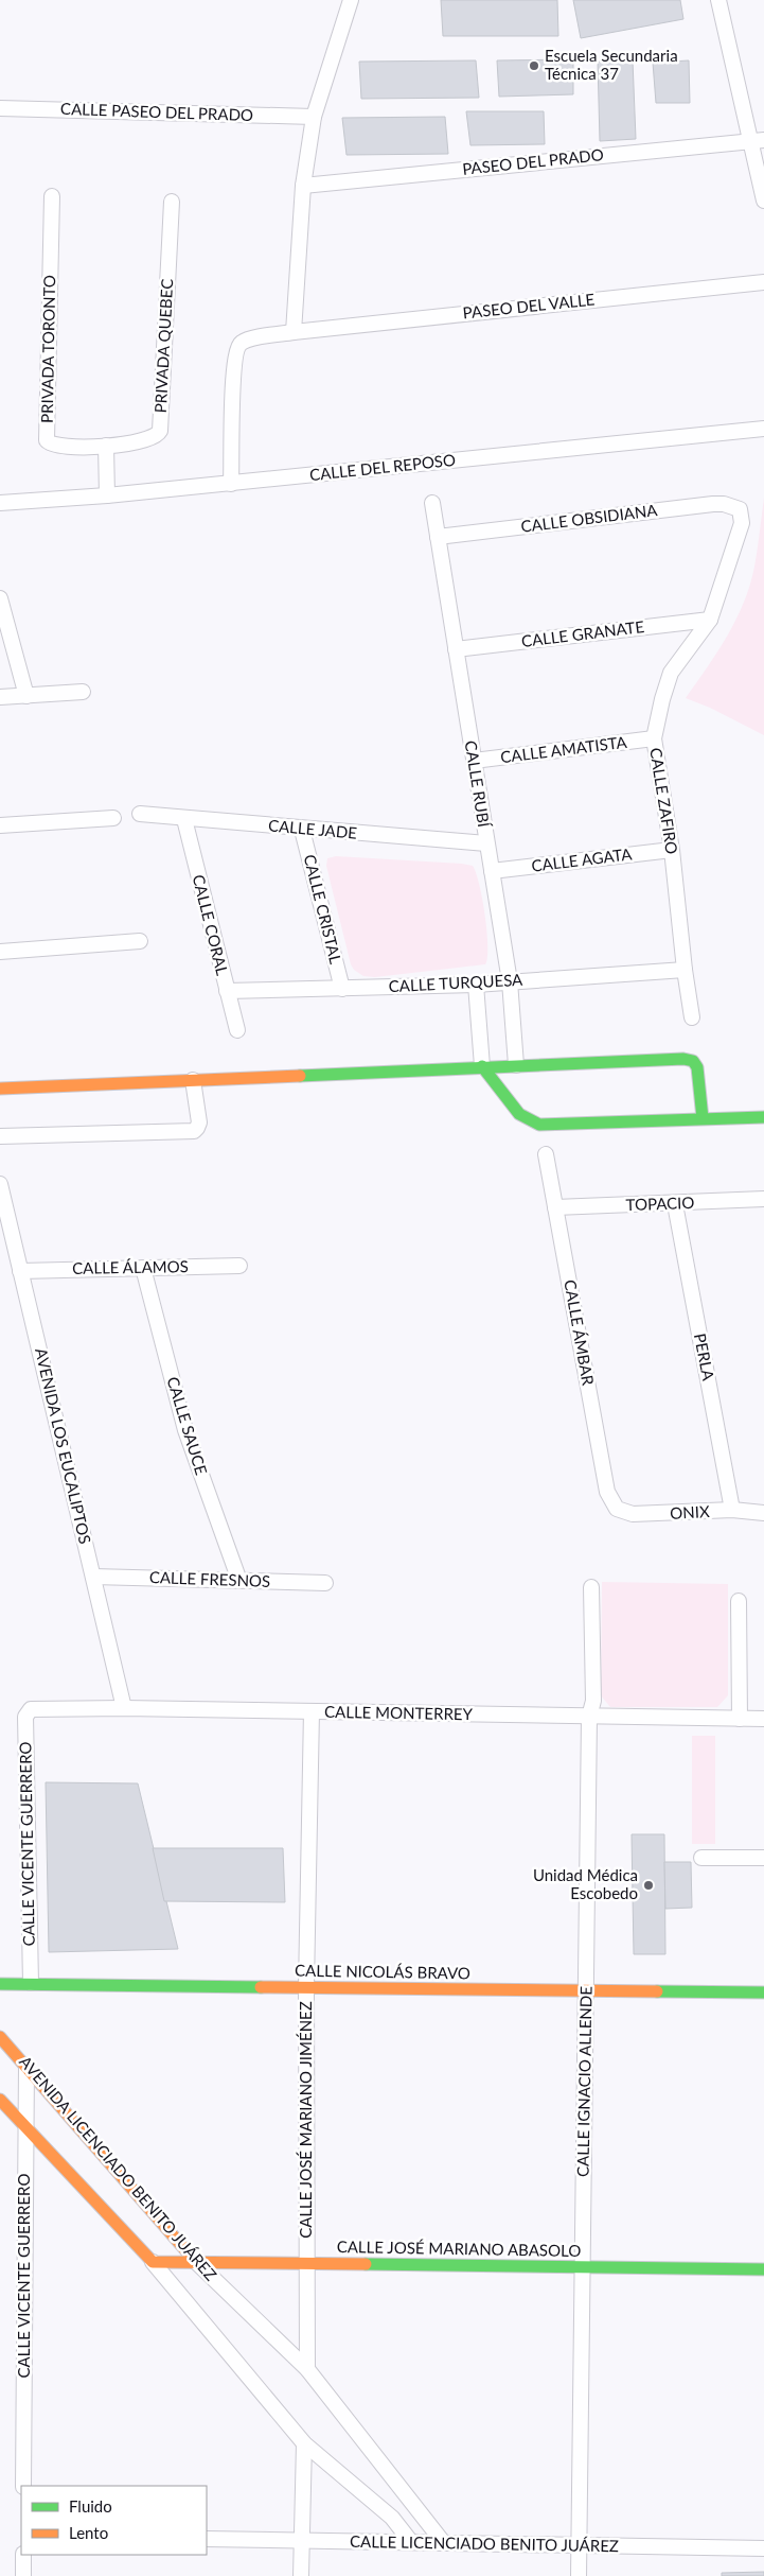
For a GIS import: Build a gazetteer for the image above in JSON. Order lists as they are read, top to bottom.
{
  "streets": {
    "street": [
      "CALLE PASEO DEL PRADO",
      "PASEO DEL PRADO",
      "PASEO DEL VALLE",
      "PRIVADA QUEBEC",
      "PRIVADA TORONTO",
      "CALLE DEL REPOSO",
      "CALLE OBSIDIANA",
      "CALLE GRANATE",
      "CALLE AMATISTA",
      "CALLE RUBÍ",
      "CALLE ZAFIRO",
      "CALLE JADE",
      "CALLE AGATA",
      "CALLE CRISTAL",
      "CALLE CORAL",
      "CALLE TURQUESA",
      "TOPACIO",
      "CALLE ÁLAMOS",
      "CALLE ÁMBAR",
      "PERLA",
      "CALLE SAUCE",
      "AVENIDA LOS EUCALIPTOS",
      "ONIX",
      "CALLE FRESNOS",
      "CALLE MONTERREY",
      "CALLE VICENTE GUERRERO",
      "CALLE NICOLÁS BRAVO",
      "CALLE IGNACIO ALLENDE",
      "CALLE JOSÉ MARIANO JIMÉNEZ",
      "AVENIDA LICENCIADO BENITO JUÁREZ",
      "CALLE JOSÉ MARIANO ABASOLO",
      "CALLE LICENCIADO BENITO JUÁREZ"
    ]
  },
  "crossings": [
    ["PASEO DEL VALLE", "CALLE DEL REPOSO"],
    ["PRIVADA QUEBEC", "PRIVADA TORONTO"],
    ["CALLE OBSIDIANA", "CALLE RUBÍ"],
    ["CALLE OBSIDIANA", "CALLE ZAFIRO"],
    ["CALLE GRANATE", "CALLE RUBÍ"],
    ["CALLE GRANATE", "CALLE ZAFIRO"],
    ["CALLE AMATISTA", "CALLE RUBÍ"],
    ["CALLE AMATISTA", "CALLE ZAFIRO"],
    ["CALLE RUBÍ", "CALLE JADE"],
    ["CALLE RUBÍ", "CALLE AGATA"],
    ["CALLE RUBÍ", "CALLE TURQUESA"],
    ["CALLE ZAFIRO", "CALLE AGATA"],
    ["CALLE ZAFIRO", "CALLE TURQUESA"],
    ["CALLE JADE", "CALLE CRISTAL"],
    ["CALLE JADE", "CALLE CORAL"],
    ["CALLE CRISTAL", "CALLE TURQUESA"],
    ["CALLE CORAL", "CALLE TURQUESA"],
    ["TOPACIO", "CALLE ÁMBAR"],
    ["TOPACIO", "PERLA"],
    ["CALLE ÁLAMOS", "CALLE SAUCE"],
    ["CALLE ÁLAMOS", "AVENIDA LOS EUCALIPTOS"],
    ["CALLE ÁMBAR", "ONIX"],
    ["PERLA", "ONIX"],
    ["CALLE SAUCE", "CALLE FRESNOS"],
    ["AVENIDA LOS EUCALIPTOS", "CALLE FRESNOS"],
    ["AVENIDA LOS EUCALIPTOS", "CALLE MONTERREY"],
    ["CALLE MONTERREY", "CALLE VICENTE GUERRERO"],
    ["CALLE MONTERREY", "CALLE IGNACIO ALLENDE"],
    ["CALLE MONTERREY", "CALLE JOSÉ MARIANO JIMÉNEZ"],
    ["CALLE VICENTE GUERRERO", "CALLE NICOLÁS BRAVO"],
    ["CALLE VICENTE GUERRERO", "AVENIDA LICENCIADO BENITO JUÁREZ"],
    ["CALLE NICOLÁS BRAVO", "CALLE IGNACIO ALLENDE"],
    ["CALLE NICOLÁS BRAVO", "CALLE JOSÉ MARIANO JIMÉNEZ"],
    ["CALLE IGNACIO ALLENDE", "CALLE JOSÉ MARIANO ABASOLO"],
    ["CALLE IGNACIO ALLENDE", "CALLE LICENCIADO BENITO JUÁREZ"],
    ["CALLE JOSÉ MARIANO JIMÉNEZ", "AVENIDA LICENCIADO BENITO JUÁREZ"],
    ["CALLE JOSÉ MARIANO JIMÉNEZ", "CALLE JOSÉ MARIANO ABASOLO"],
    ["AVENIDA LICENCIADO BENITO JUÁREZ", "CALLE JOSÉ MARIANO ABASOLO"],
    ["AVENIDA LICENCIADO BENITO JUÁREZ", "CALLE LICENCIADO BENITO JUÁREZ"]
  ],
  "places": ["Escuela Secundaria Técnica 37", "Unidad Médica Escobedo"],
  "legend": ["Fluido", "Lento"]
}
